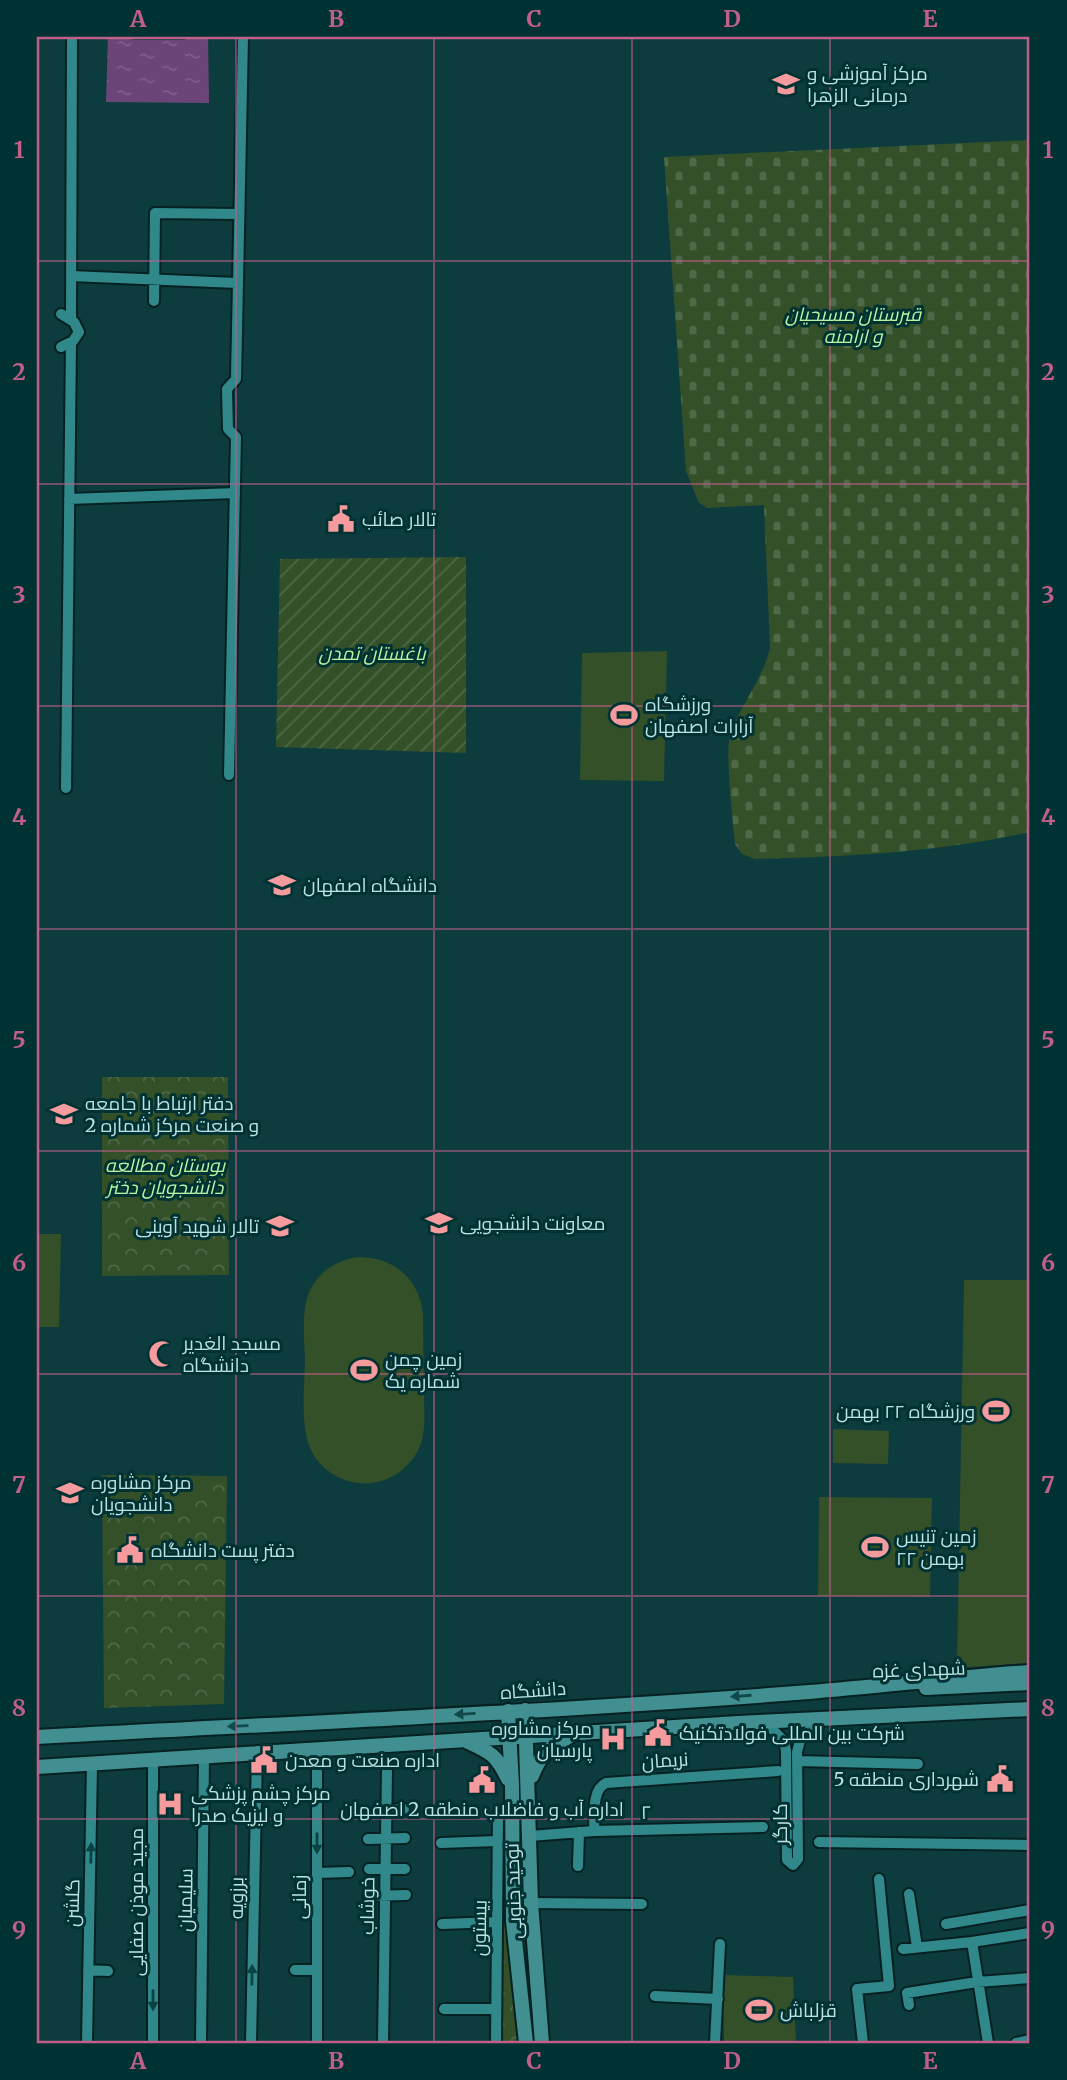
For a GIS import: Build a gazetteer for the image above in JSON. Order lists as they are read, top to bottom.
{
  "streets": {
    "main road": ["شهدای غزه", "دانشگاه", "توحید جنوبی"],
    "street": [
      "نریمان",
      "۲",
      "کارگر",
      "زمانی",
      "برزویه",
      "سلیمیان",
      "مجید موذن صفایی",
      "گلشن",
      "خوشاب",
      "بیستون"
    ]
  },
  "crossings": [
    ["شهدای غزه", "دانشگاه"],
    ["شهدای غزه", "کارگر"],
    ["دانشگاه", "توحید جنوبی"],
    ["نریمان", "۲"],
    ["۲", "توحید جنوبی"]
  ],
  "one_way": [
    "زمانی",
    "برزویه",
    "مجید موذن صفایی",
    "گلشن"
  ],
  "parks": ["قبرستان مسیحیان و ارامنه", "باغستان تمدن", "بوستان مطالعه دانشجویان دختر"],
  "places": {
    "school or university": [
      "مرکز آموزشی و درمانی الزهرا",
      "دانشگاه اصفهان",
      "دفتر ارتباط با جامعه و صنعت مرکز شماره 2",
      "معاونت دانشجویی",
      "تالار شهید آوینی",
      "مرکز مشاوره دانشجویان"
    ],
    "public building": [
      "تالار صائب",
      "دفتر پست دانشگاه",
      "شرکت بین المللی فولادتکنیک",
      "اداره صنعت و معدن",
      "شهرداری منطقه 5",
      "اداره آب و فاضلاب منطقه 2 اصفهان"
    ],
    "sports": [
      "ورزشگاه آرارات اصفهان",
      "زمین چمن شماره یک",
      "ورزشگاه ۲۲ بهمن",
      "زمین تنیس ۲۲ بهمن",
      "قزلباش"
    ],
    "mosque": ["مسجد الغدیر دانشگاه"],
    "hospital": ["مرکز مشاوره پارسیان", "مرکز چشم پزشکی و لیزیک صدرا"]
  },
  "grid": {
    "columns": [
      "A",
      "B",
      "C",
      "D",
      "E"
    ],
    "rows": [
      "1",
      "2",
      "3",
      "4",
      "5",
      "6",
      "7",
      "8",
      "9"
    ]
  }
}
